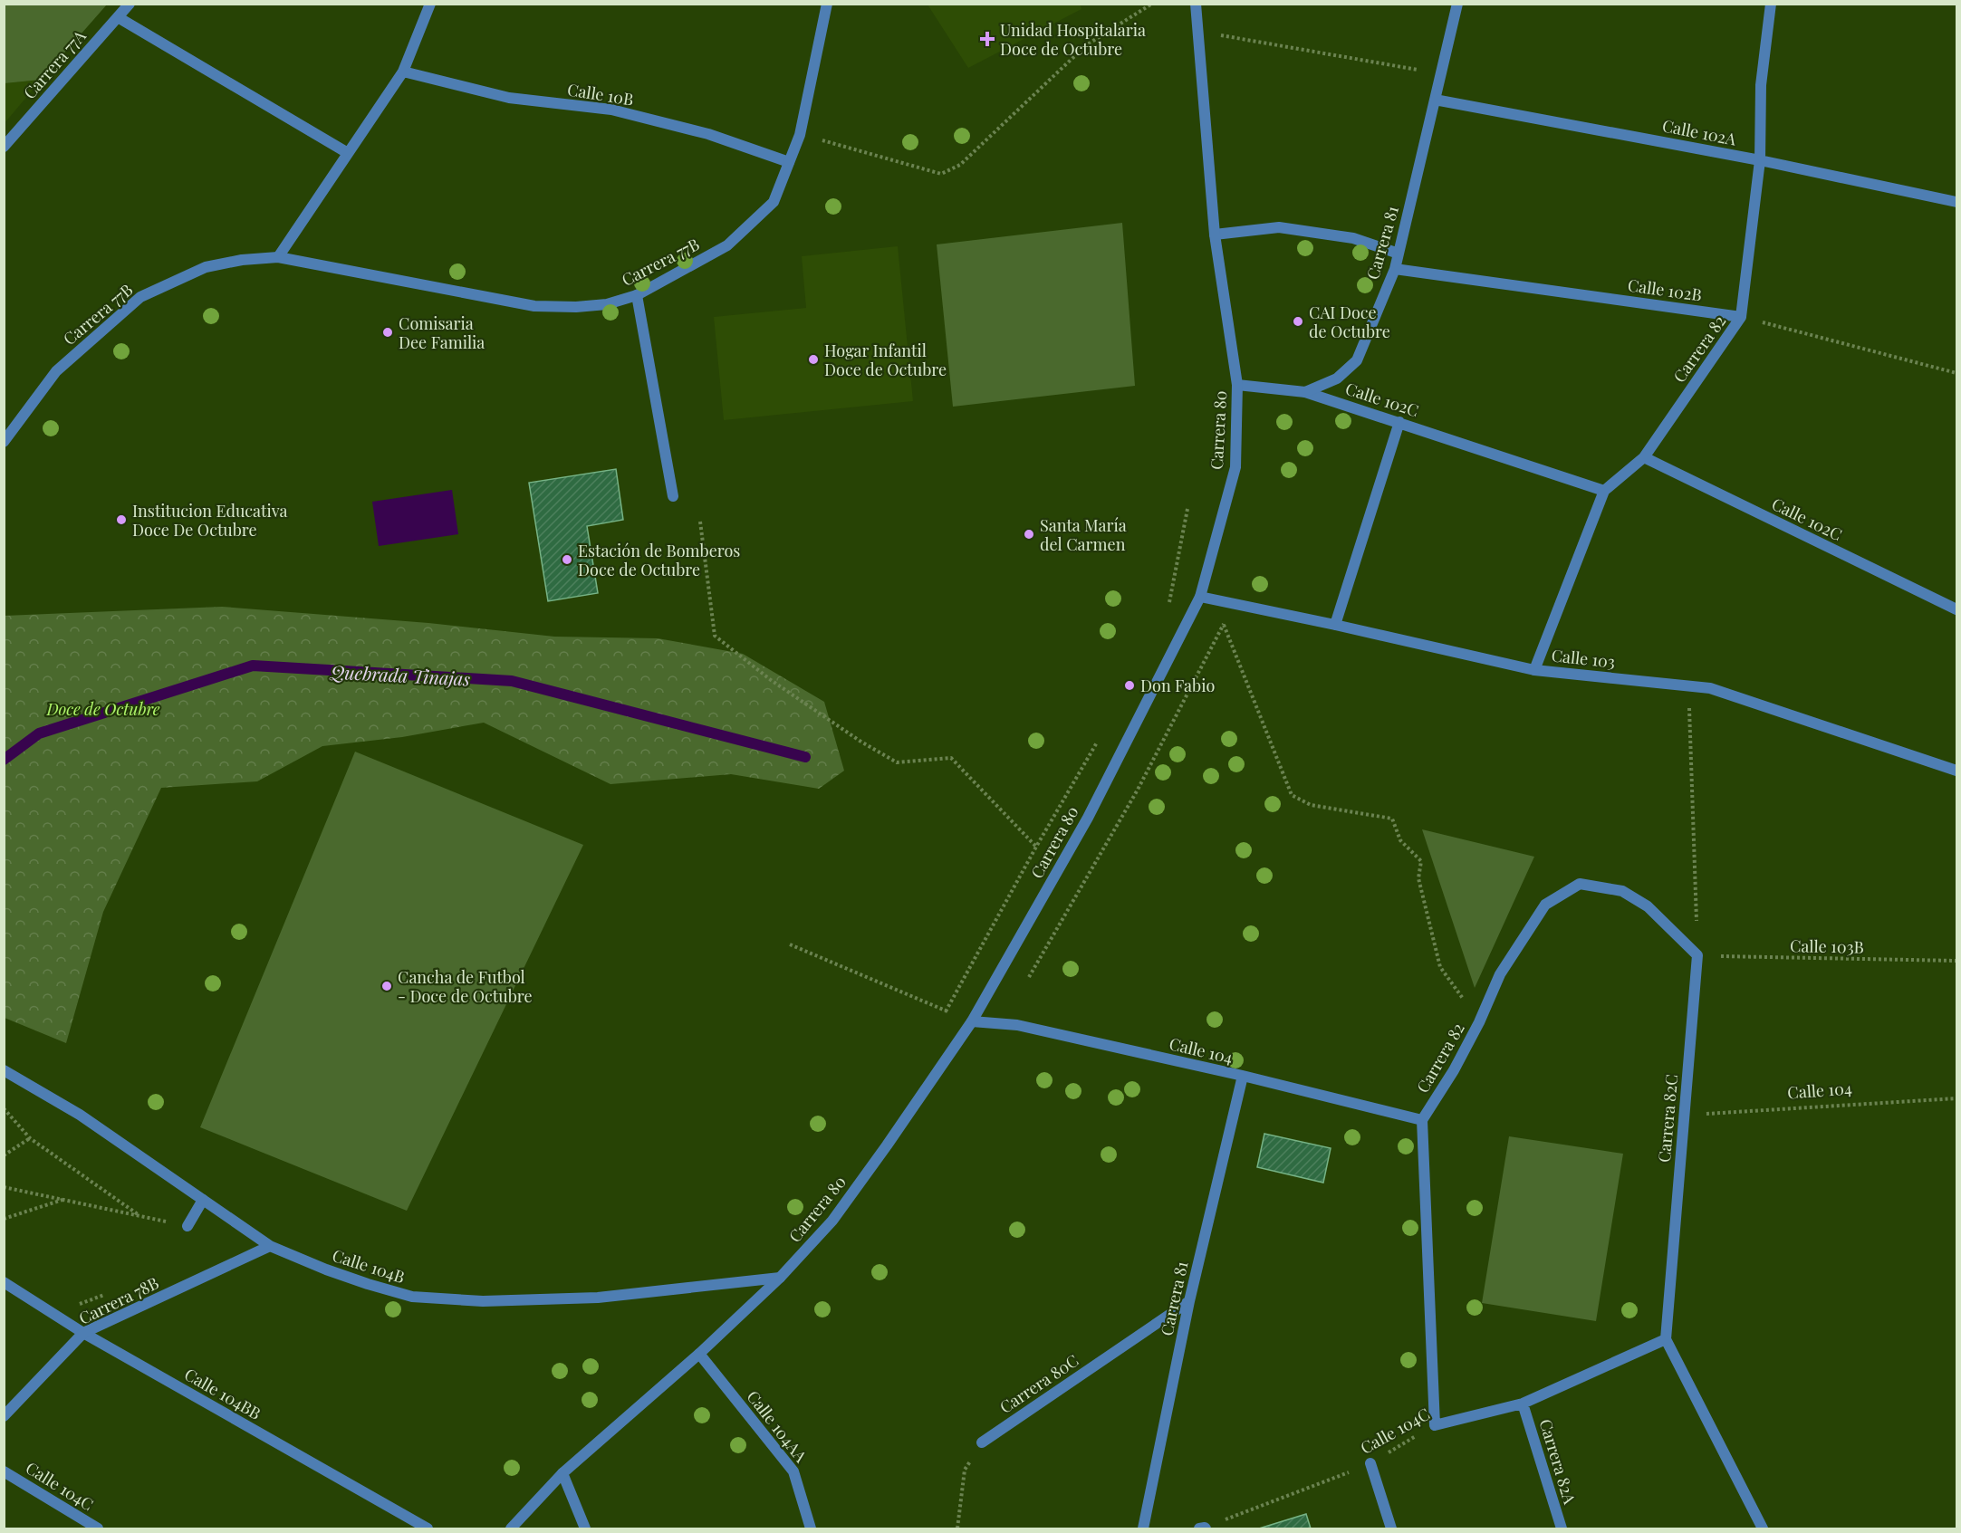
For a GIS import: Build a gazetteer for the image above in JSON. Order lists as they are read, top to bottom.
{
  "streets": {
    "street": [
      "Carrera 77A",
      "Calle 10B",
      "Calle 102A",
      "Carrera 81",
      "Carrera 77B",
      "Calle 102B",
      "Carrera 82",
      "Calle 102C",
      "Carrera 80",
      "Calle 103",
      "Calle 104",
      "Carrera 82C",
      "Calle 104B",
      "Carrera 78B",
      "Carrera 80C",
      "Calle 104BB",
      "Calle 104AA",
      "Calle 104C",
      "Carrera 82A"
    ],
    "path": ["Calle 103B"]
  },
  "crossings": [
    ["Calle 10B", "Carrera 77B"],
    ["Calle 102A", "Carrera 81"],
    ["Calle 102A", "Carrera 82"],
    ["Carrera 81", "Calle 102B"],
    ["Carrera 81", "Calle 102C"],
    ["Carrera 81", "Carrera 80"],
    ["Carrera 81", "Calle 104"],
    ["Carrera 81", "Carrera 80C"],
    ["Calle 102B", "Carrera 82"],
    ["Carrera 82", "Calle 102C"],
    ["Carrera 82", "Calle 103"],
    ["Carrera 82", "Calle 103B"],
    ["Carrera 82", "Calle 104"],
    ["Carrera 82", "Carrera 82C"],
    ["Carrera 80", "Calle 103"],
    ["Carrera 80", "Calle 104"],
    ["Carrera 80", "Calle 104B"],
    ["Carrera 80", "Calle 104AA"],
    ["Calle 103B", "Carrera 82C"],
    ["Calle 104", "Carrera 82C"],
    ["Carrera 82C", "Calle 104C"],
    ["Calle 104B", "Carrera 78B"],
    ["Carrera 78B", "Calle 104BB"],
    ["Calle 104C", "Carrera 82A"]
  ],
  "water": ["Quebrada Tinajas"],
  "parks": ["Doce de Octubre"],
  "places": {
    "health": ["Unidad Hospitalaria Doce de Octubre"],
    "other": [
      "CAI Doce de Octubre",
      "Comisaria Dee Familia",
      "Hogar Infantil Doce de Octubre",
      "Institucion Educativa Doce De Octubre",
      "Santa María del Carmen",
      "Estación de Bomberos Doce de Octubre",
      "Don Fabio",
      "Cancha de Futbol - Doce de Octubre"
    ]
  }
}
